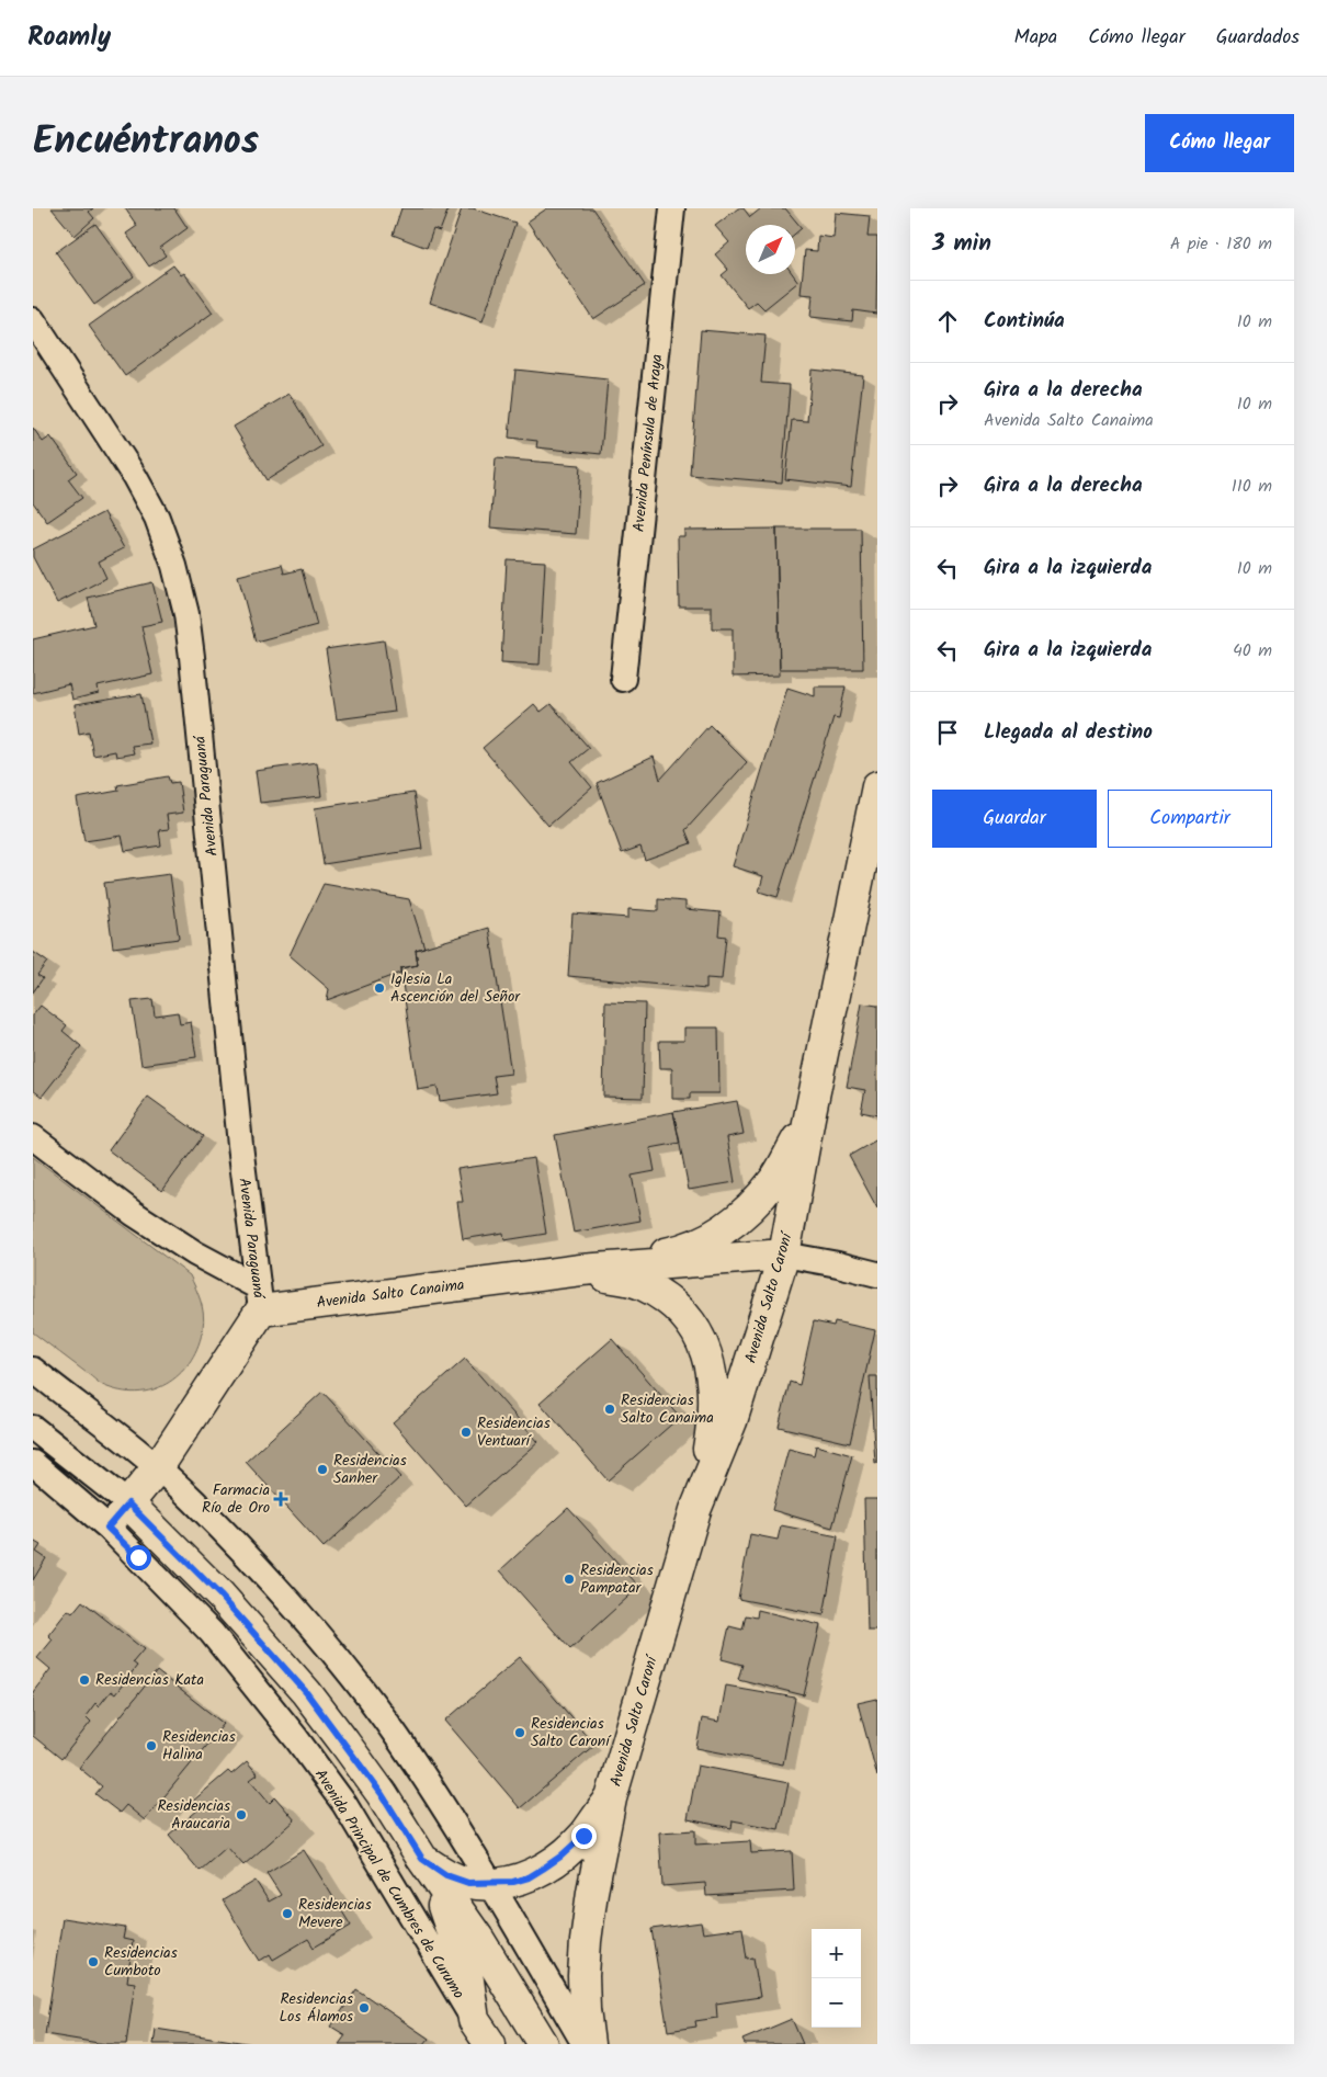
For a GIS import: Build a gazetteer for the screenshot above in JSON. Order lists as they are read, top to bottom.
{
  "streets": {
    "main road": ["Avenida Salto Canaima", "Avenida Salto Caroní", "Avenida Principal de Cumbres de Curumo"],
    "street": ["Avenida Península de Araya", "Avenida Paraguaná"]
  },
  "crossings": [
    ["Avenida Paraguaná", "Avenida Salto Canaima"],
    ["Avenida Salto Canaima", "Avenida Salto Caroní"]
  ],
  "places": {
    "other": [
      "Iglesia La Ascención del Señor",
      "Residencias Salto Canaima",
      "Residencias Ventuarí",
      "Residencias Sanher",
      "Residencias Pampatar",
      "Residencias Kata",
      "Residencias Salto Caroní",
      "Residencias Halina",
      "Residencias Araucaria",
      "Residencias Mevere",
      "Residencias Cumboto",
      "Residencias Los Álamos"
    ],
    "health": ["Farmacia Río de Oro"]
  },
  "north": "top right",
  "page": {
    "header": "Roamly",
    "nav": ["Mapa", "Cómo llegar", "Guardados"],
    "title": "Encuéntranos",
    "buttons": [
      "Cómo llegar",
      ["Guardar", "Compartir"]
    ],
    "heading": ["3 min", "A pie · 180 m"],
    "list": [
      ["Continúa", "10 m"],
      ["Gira a la derecha", "Avenida Salto Canaima", "10 m"],
      ["Gira a la derecha", "110 m"],
      ["Gira a la izquierda", "10 m"],
      ["Gira a la izquierda", "40 m"],
      "Llegada al destino"
    ],
    "map_buttons": ["+", "−"]
  }
}
